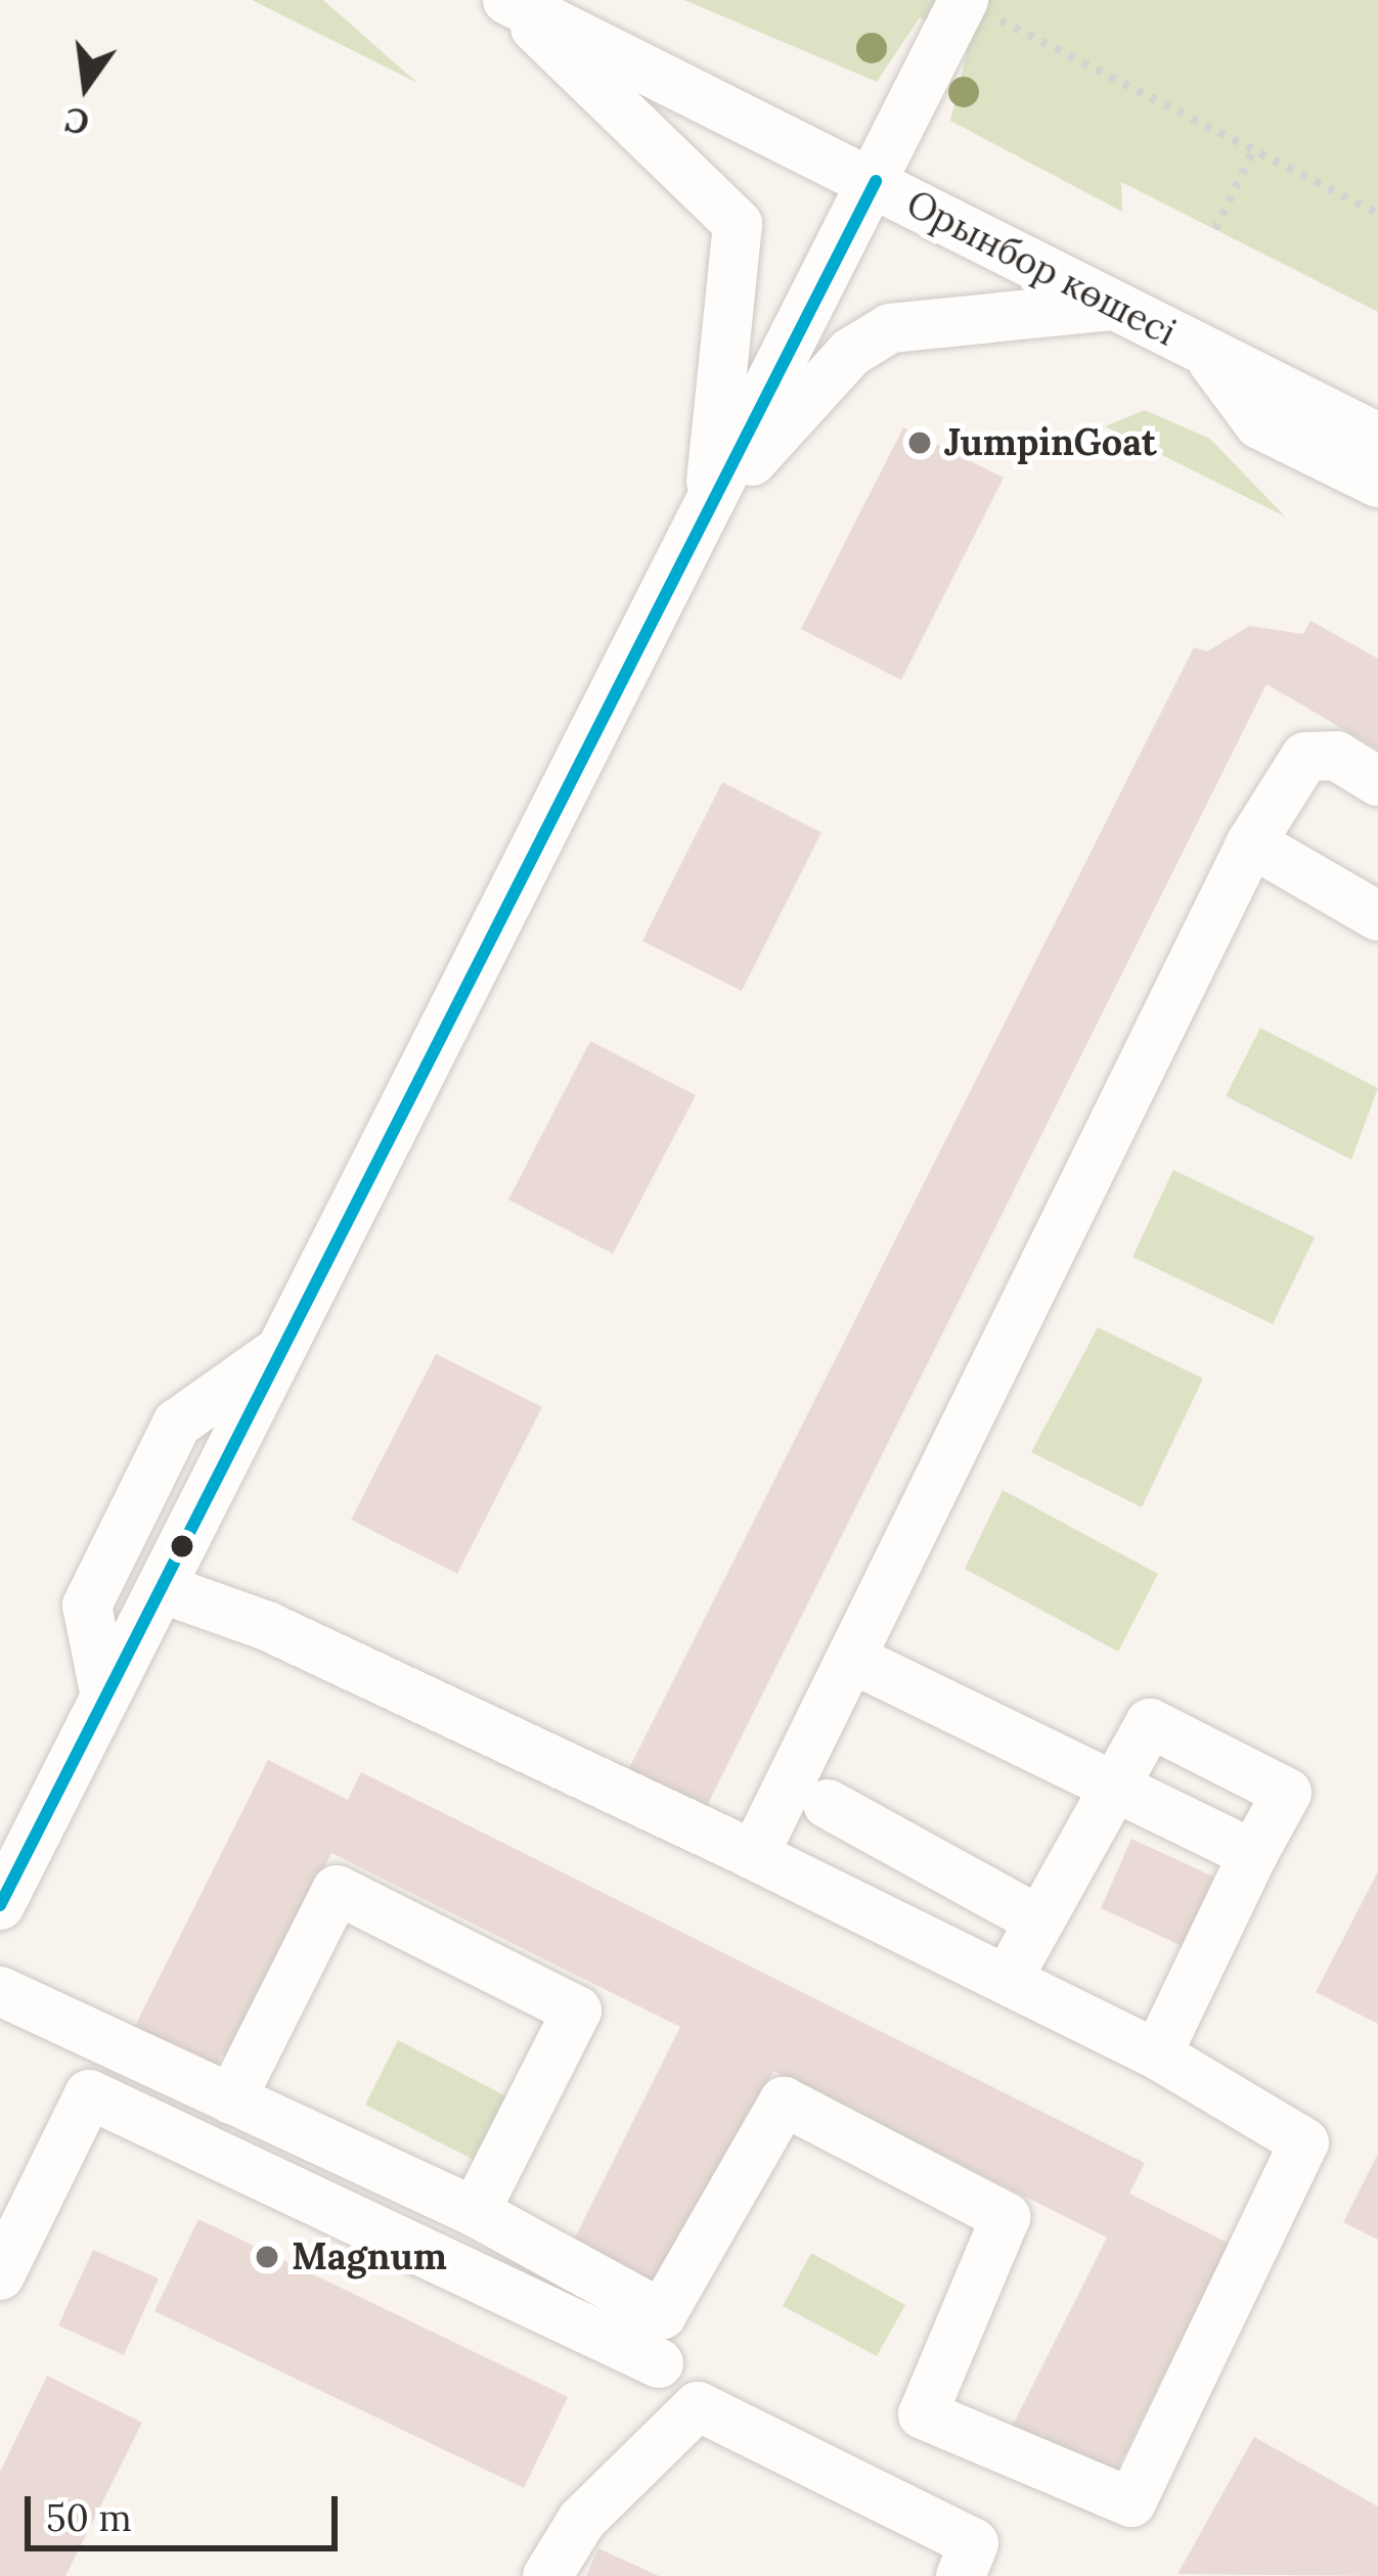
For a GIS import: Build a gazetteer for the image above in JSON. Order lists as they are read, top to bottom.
{
  "streets": {
    "street": ["Орынбор көшесі"]
  },
  "places": ["JumpinGoat", "Magnum"],
  "scale_bar": "50 m",
  "north": "bottom"
}
